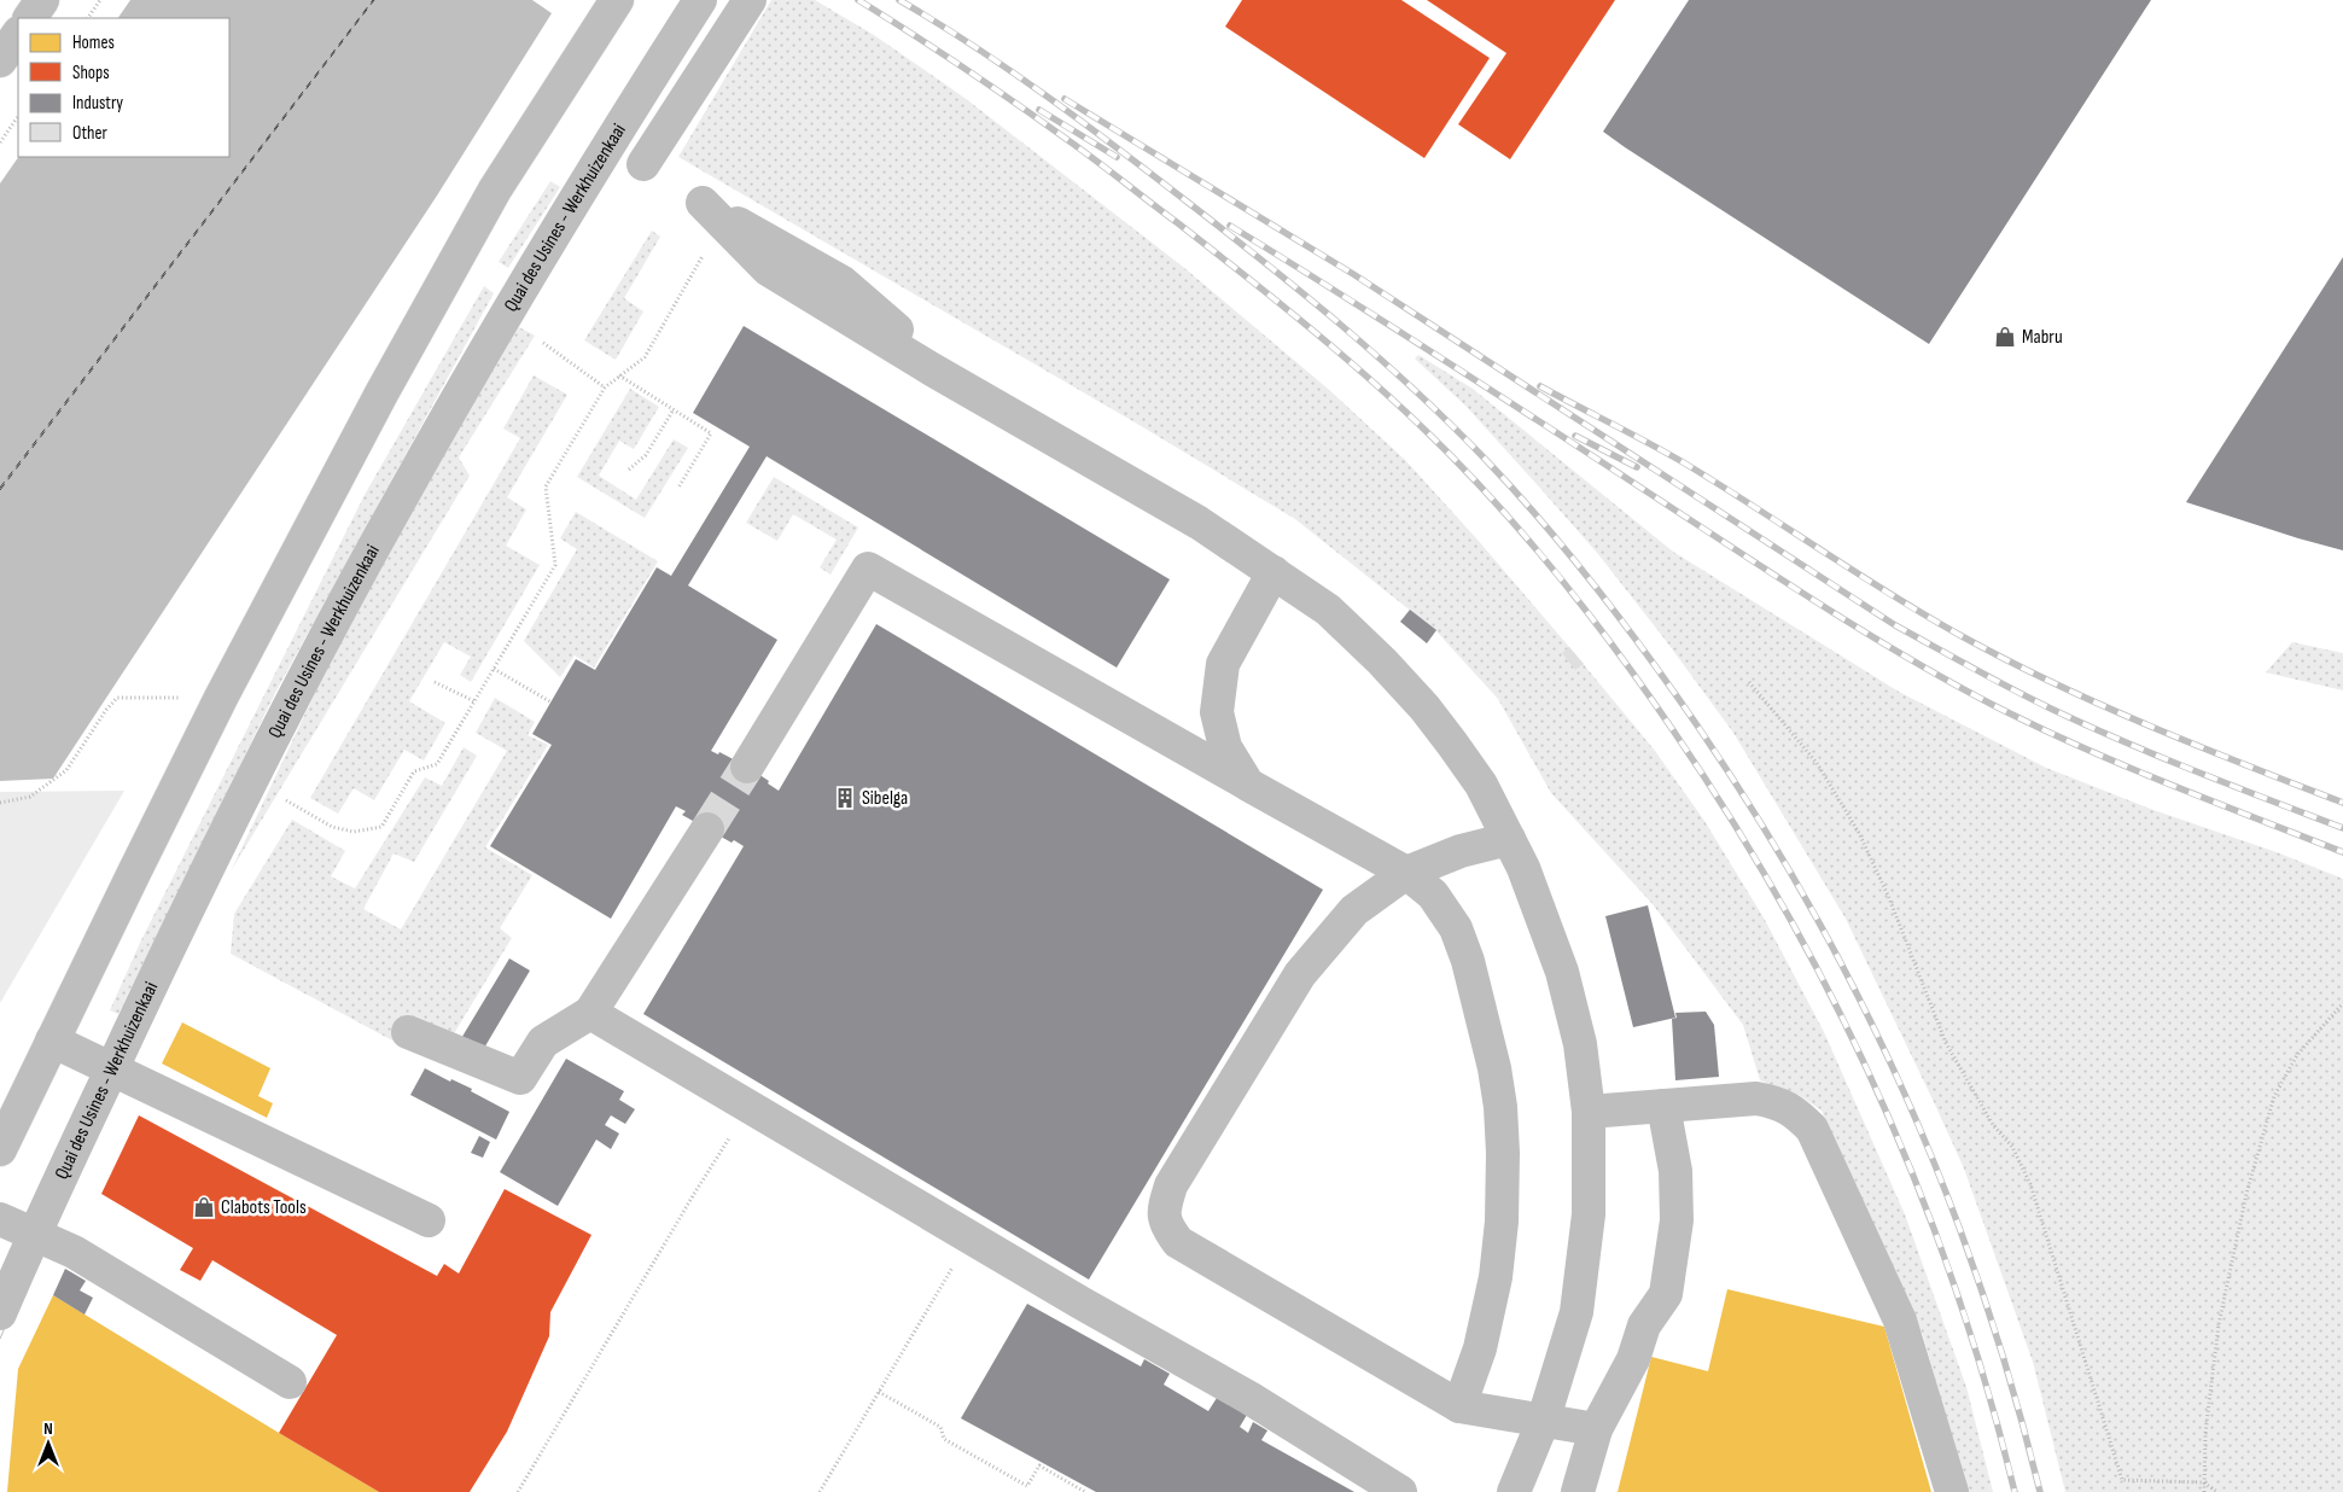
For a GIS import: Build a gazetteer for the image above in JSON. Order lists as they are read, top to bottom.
{
  "streets": {
    "street": ["Quai des Usines - Werkhuizenkaai"]
  },
  "places": {
    "shop": ["Mabru", "Clabots Tools"],
    "building": ["Sibelga"]
  },
  "legend": [
    "Homes",
    "Shops",
    "Industry",
    "Other"
  ],
  "north": "top"
}
